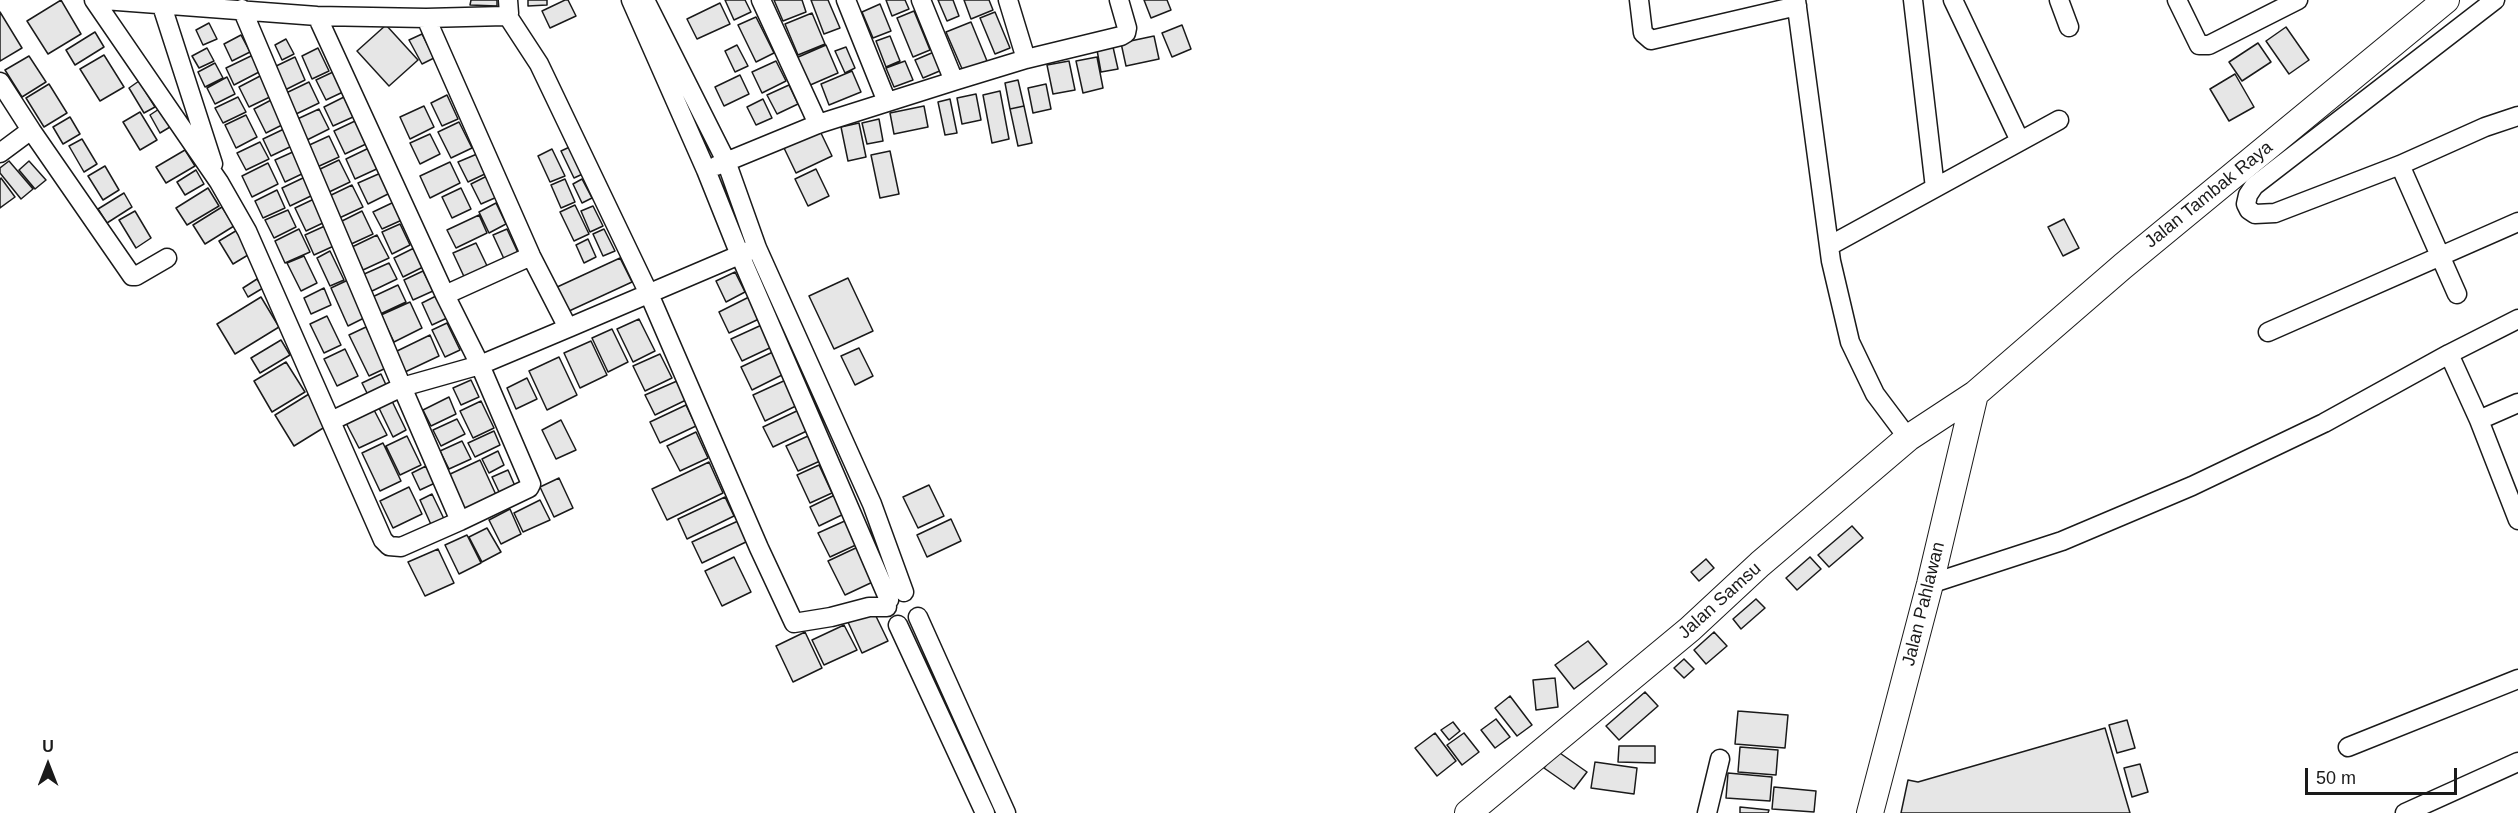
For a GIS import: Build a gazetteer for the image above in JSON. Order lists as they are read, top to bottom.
{
  "streets": {
    "street": ["Jalan Tambak Raya", "Jalan Samsu", "Jalan Pahlawan"]
  },
  "crossings": [
    ["Jalan Tambak Raya", "Jalan Samsu"],
    ["Jalan Tambak Raya", "Jalan Pahlawan"],
    ["Jalan Samsu", "Jalan Pahlawan"]
  ],
  "scale_bar": "50 m",
  "north": "top"
}
